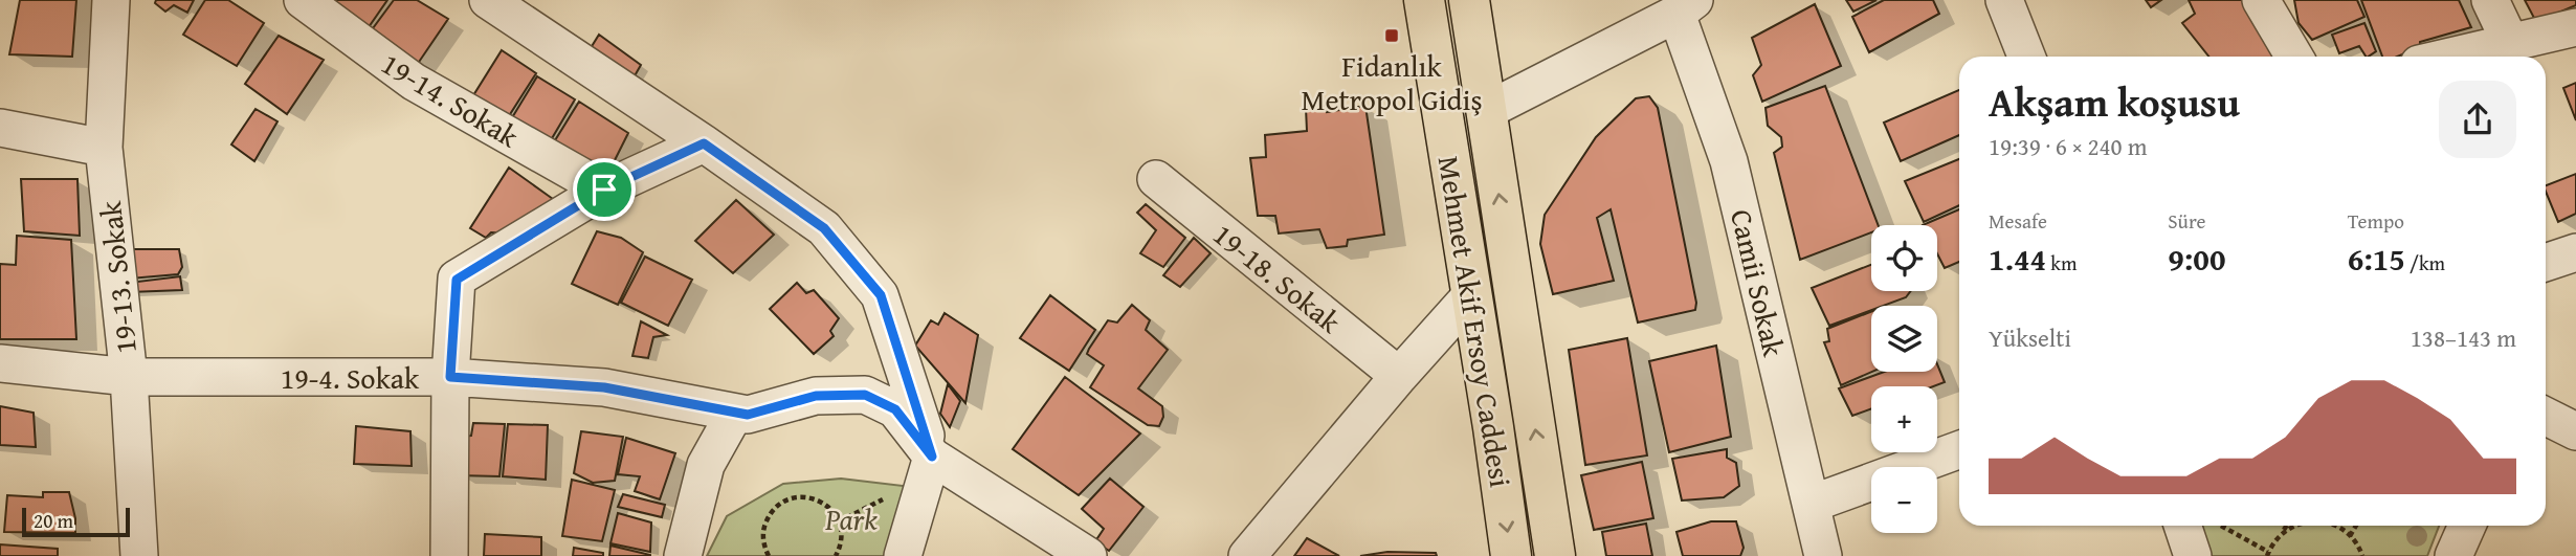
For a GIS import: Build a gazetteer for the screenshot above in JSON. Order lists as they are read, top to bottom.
{
  "streets": {
    "main road": ["Mehmet Akif Ersoy Caddesi"],
    "street": [
      "19-14. Sokak",
      "19-13. Sokak",
      "19-18. Sokak",
      "Camii Sokak",
      "19-4. Sokak"
    ]
  },
  "crossings": [
    ["19-13. Sokak", "19-4. Sokak"]
  ],
  "parks": ["Park"],
  "places": {
    "transit": ["Fidanlık Metropol Gidiş"]
  },
  "scale_bar": "20 m",
  "page": {
    "heading": ["Akşam koşusu", "19:39 · 6 × 240 m"],
    "stats": [
      ["Mesafe", "1.44 km"],
      ["Süre", "9:00"],
      ["Tempo", "6:15 /km"]
    ],
    "map_buttons": ["+", "−"],
    "chart": ["Yükselti", "138–143 m"],
    "scale": "20 m"
  }
}
